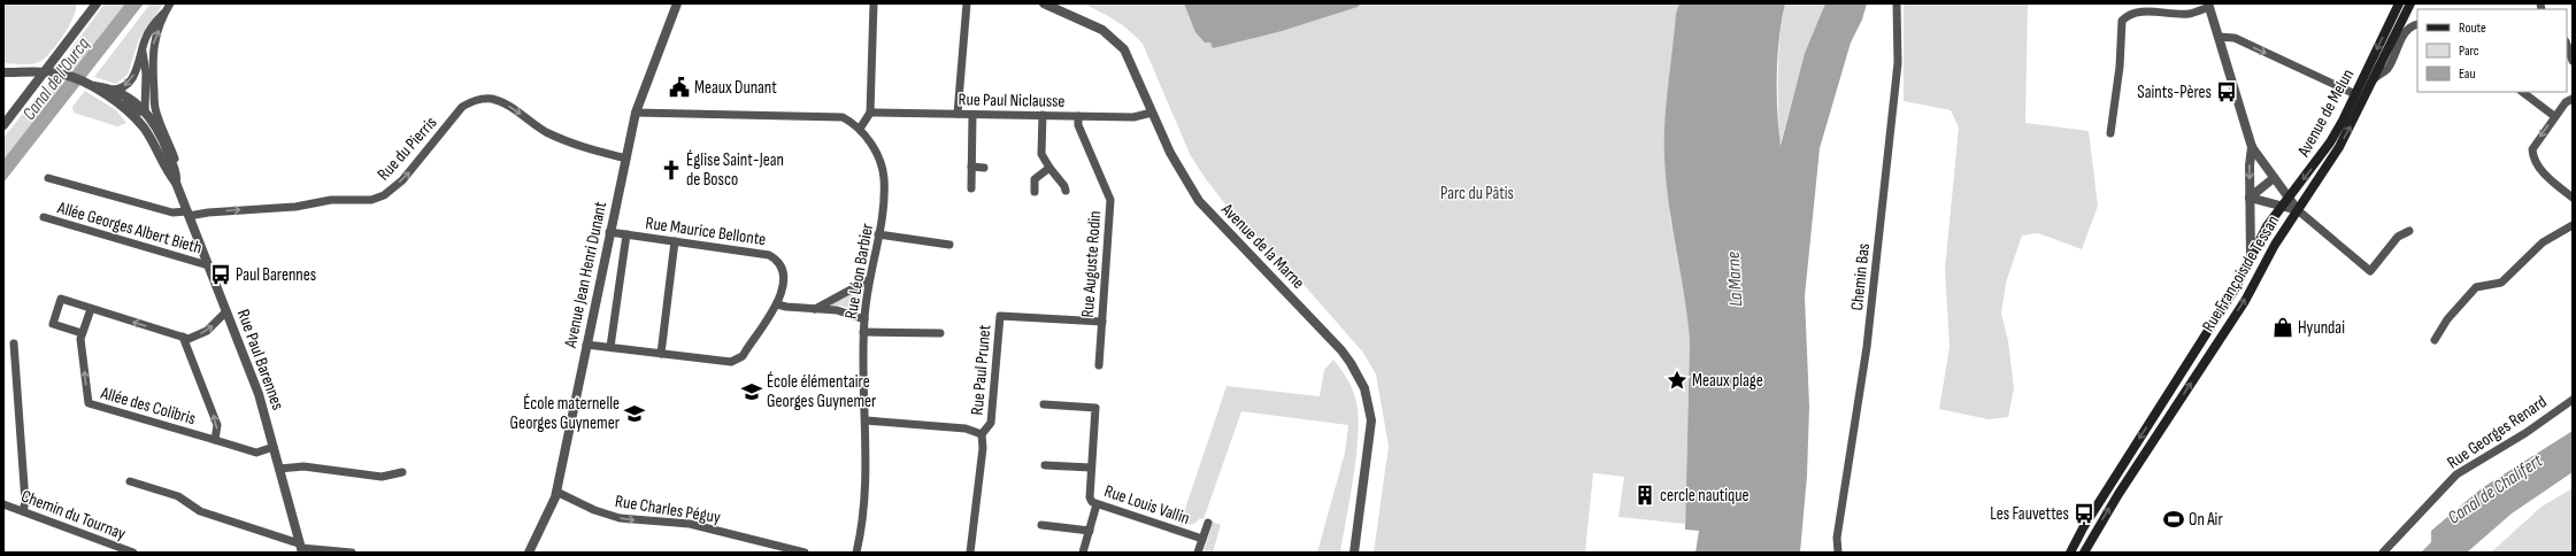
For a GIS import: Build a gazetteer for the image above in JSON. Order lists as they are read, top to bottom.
{
  "streets": {
    "main road": ["Avenue de Melun", "Rue François de Tessan"],
    "street": [
      "Rue Paul Niclausse",
      "Rue du Pierris",
      "Allée Georges Albert Bieth",
      "Rue Maurice Bellonte",
      "Avenue de la Marne",
      "Rue Auguste Rodin",
      "Rue Léon Barbier",
      "Avenue Jean Henri Dunant",
      "Chemin Bas",
      "Rue Paul Barennes",
      "Rue Paul Prunet",
      "Allée des Colibris",
      "Rue Georges Renard",
      "Rue Louis Vallin",
      "Rue Charles Péguy",
      "Chemin du Tournay"
    ]
  },
  "crossings": [
    ["Rue Paul Niclausse", "Avenue de la Marne"],
    ["Rue Paul Niclausse", "Rue Auguste Rodin"],
    ["Rue du Pierris", "Avenue Jean Henri Dunant"],
    ["Rue du Pierris", "Rue Paul Barennes"],
    ["Allée Georges Albert Bieth", "Rue Paul Barennes"],
    ["Rue Maurice Bellonte", "Avenue Jean Henri Dunant"],
    ["Rue Auguste Rodin", "Rue Paul Prunet"],
    ["Avenue Jean Henri Dunant", "Rue Charles Péguy"],
    ["Rue Paul Barennes", "Allée des Colibris"]
  ],
  "one_way": [
    "Avenue de Melun",
    "Rue du Pierris",
    "Rue François de Tessan",
    "Allée des Colibris",
    "Rue Charles Péguy"
  ],
  "water": ["Canal de l'Ourcq", "La Marne", "Canal de Chalifert"],
  "parks": ["Parc du Pâtis"],
  "places": {
    "public building": ["Meaux Dunant"],
    "bus stop": ["Saints-Pères", "Paul Barennes", "Les Fauvettes"],
    "church": ["Église Saint-Jean de Bosco"],
    "shop": ["Hyundai"],
    "place": ["Meaux plage"],
    "school or university": ["École élémentaire Georges Guynemer", "École maternelle Georges Guynemer"],
    "building": ["cercle nautique"],
    "sports": ["On Air"]
  },
  "legend": ["Route", "Parc", "Eau"]
}
